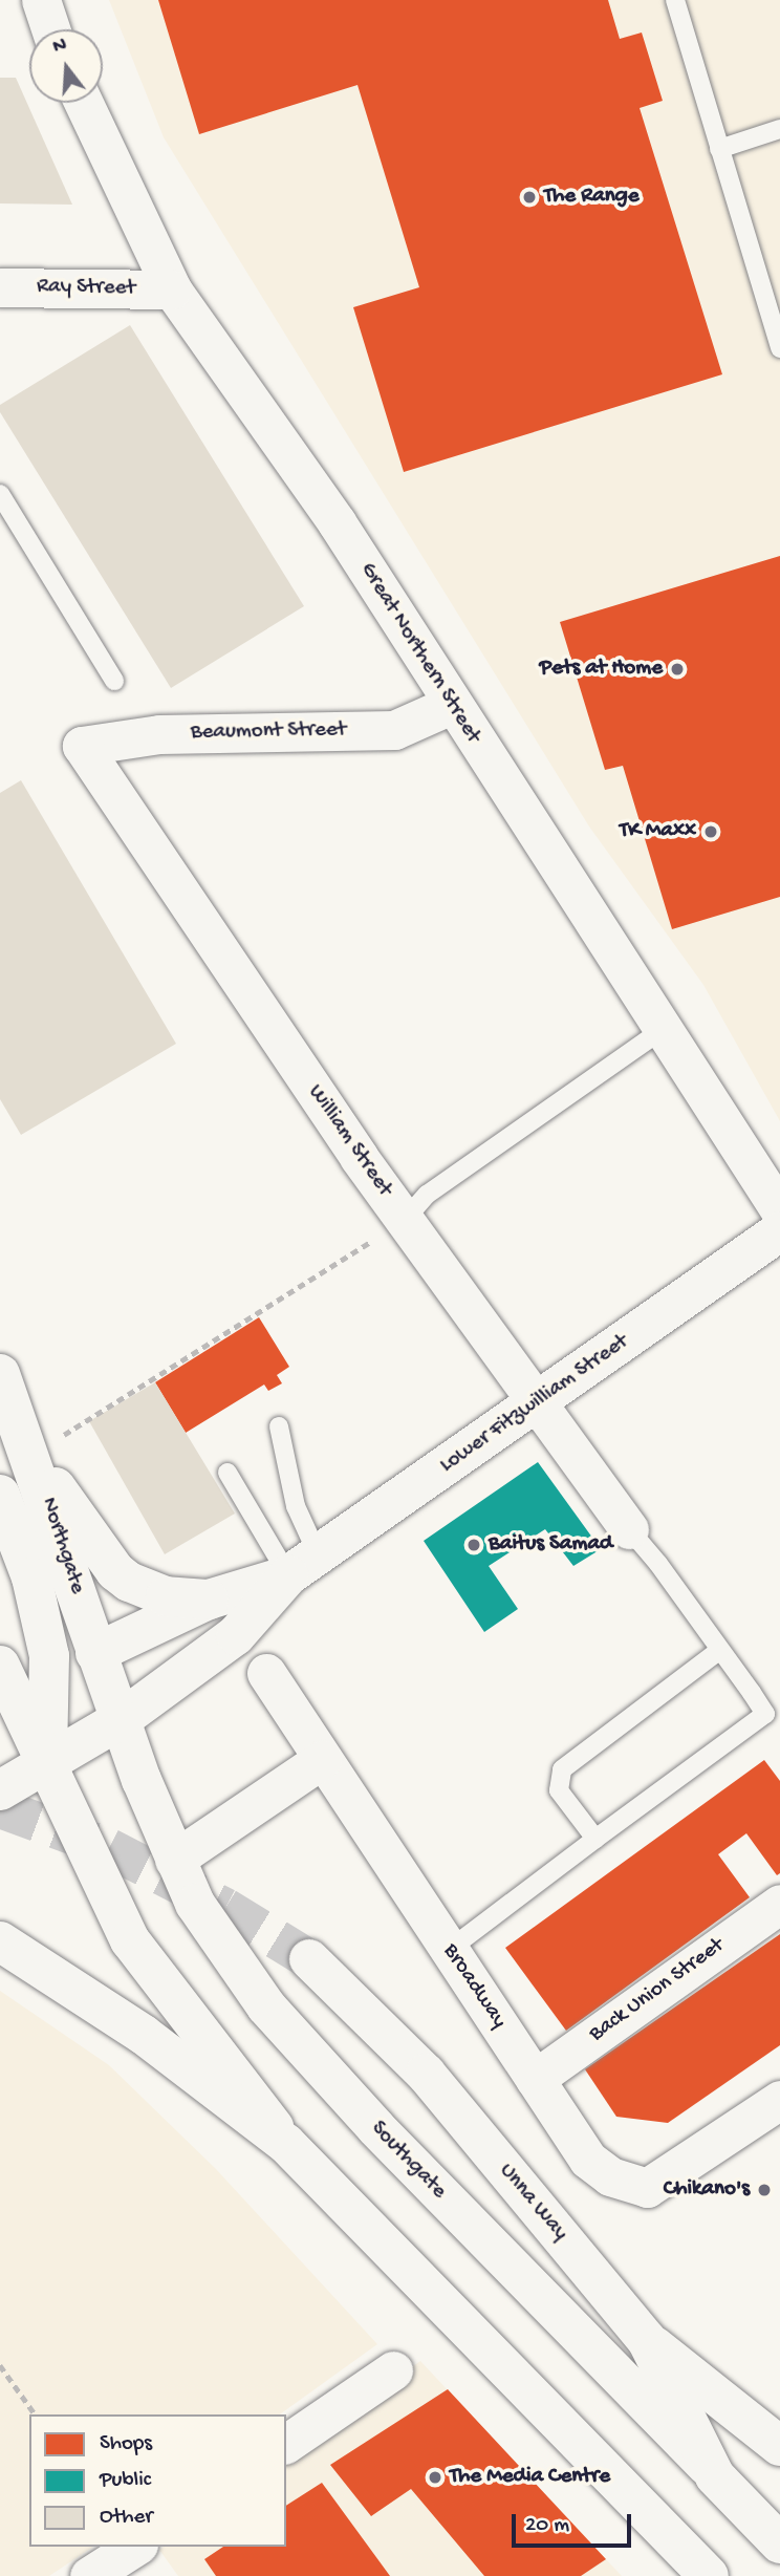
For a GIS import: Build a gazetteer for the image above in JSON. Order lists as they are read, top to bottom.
{
  "streets": {
    "main road": [
      "Lower Fitzwilliam Street",
      "Northgate",
      "Southgate",
      "Unna Way"
    ],
    "street": [
      "Ray Street",
      "Great Northern Street",
      "Beaumont Street",
      "William Street",
      "Broadway",
      "Back Union Street"
    ]
  },
  "crossings": [
    ["Ray Street", "Great Northern Street"],
    ["Great Northern Street", "Beaumont Street"],
    ["Beaumont Street", "William Street"],
    ["William Street", "Lower Fitzwilliam Street"],
    ["Lower Fitzwilliam Street", "Northgate"],
    ["Lower Fitzwilliam Street", "Southgate"],
    ["Northgate", "Southgate"],
    ["Broadway", "Back Union Street"],
    ["Southgate", "Unna Way"]
  ],
  "places": [
    "The Range",
    "Pets at Home",
    "TK Maxx",
    "Baitus Samad",
    "Chikano's",
    "The Media Centre"
  ],
  "legend": ["Shops", "Public", "Other"],
  "scale_bar": "20 m",
  "north": "top"
}
